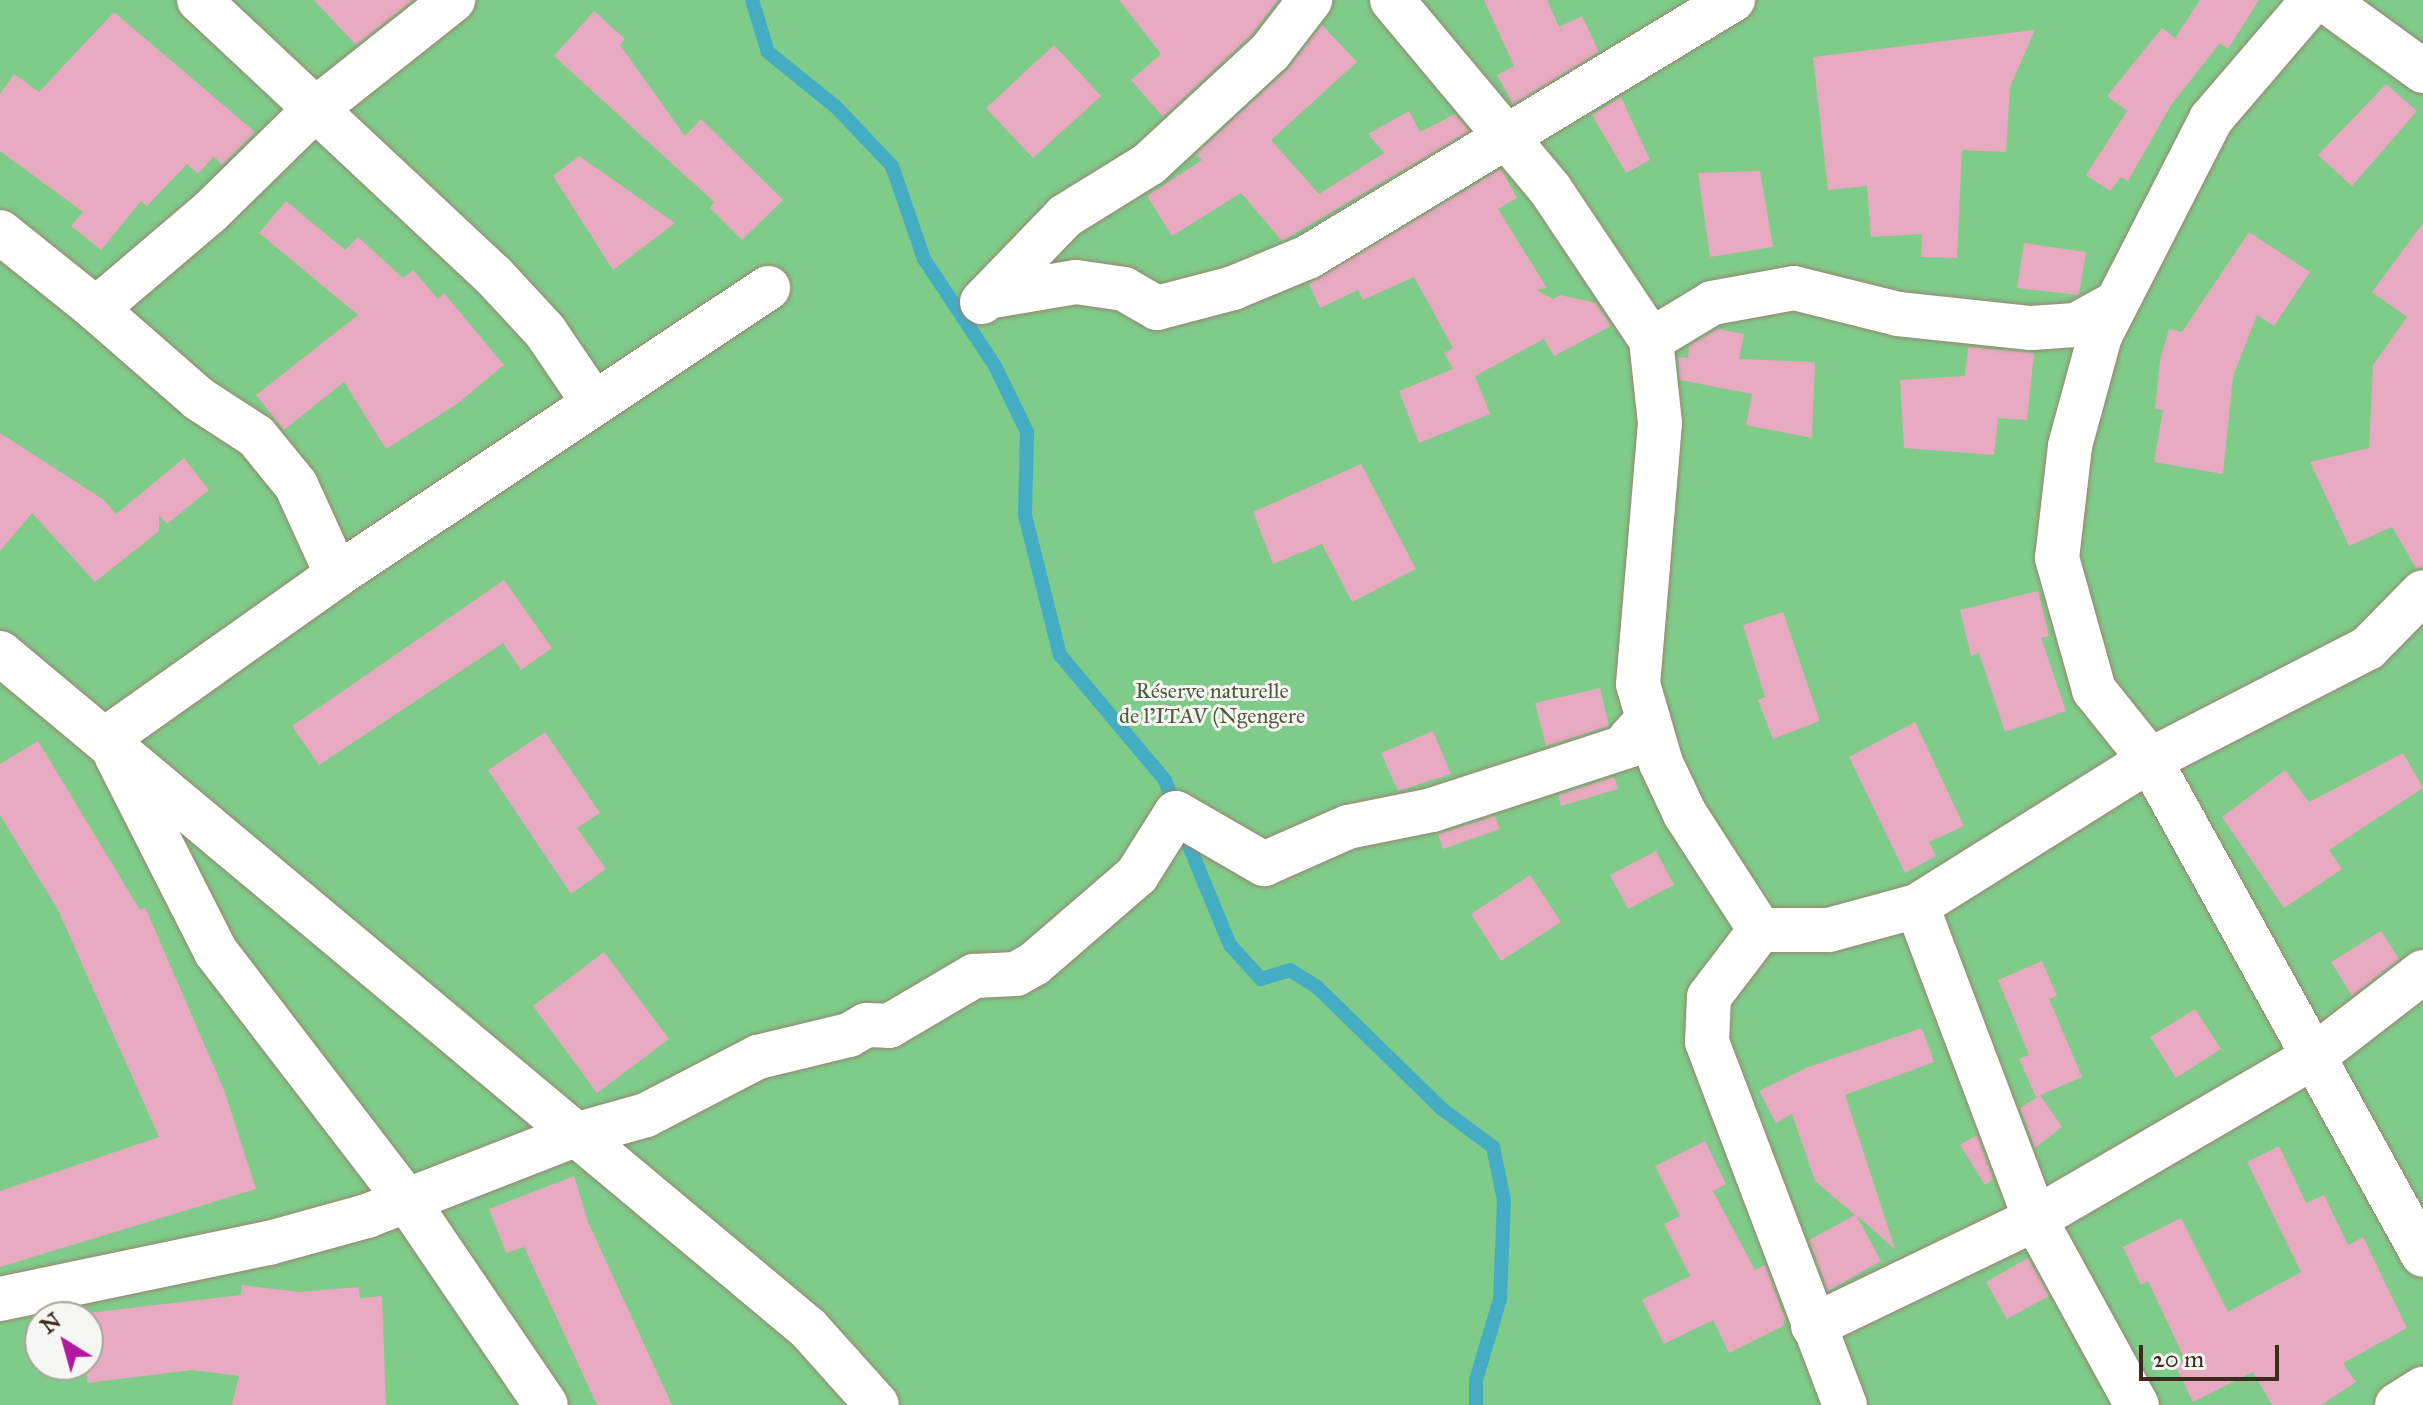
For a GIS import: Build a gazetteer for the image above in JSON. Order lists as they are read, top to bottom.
{
  "parks": ["Réserve naturelle de l'ITAV (Ngengere"],
  "scale_bar": "20 m",
  "north": "top left"
}
